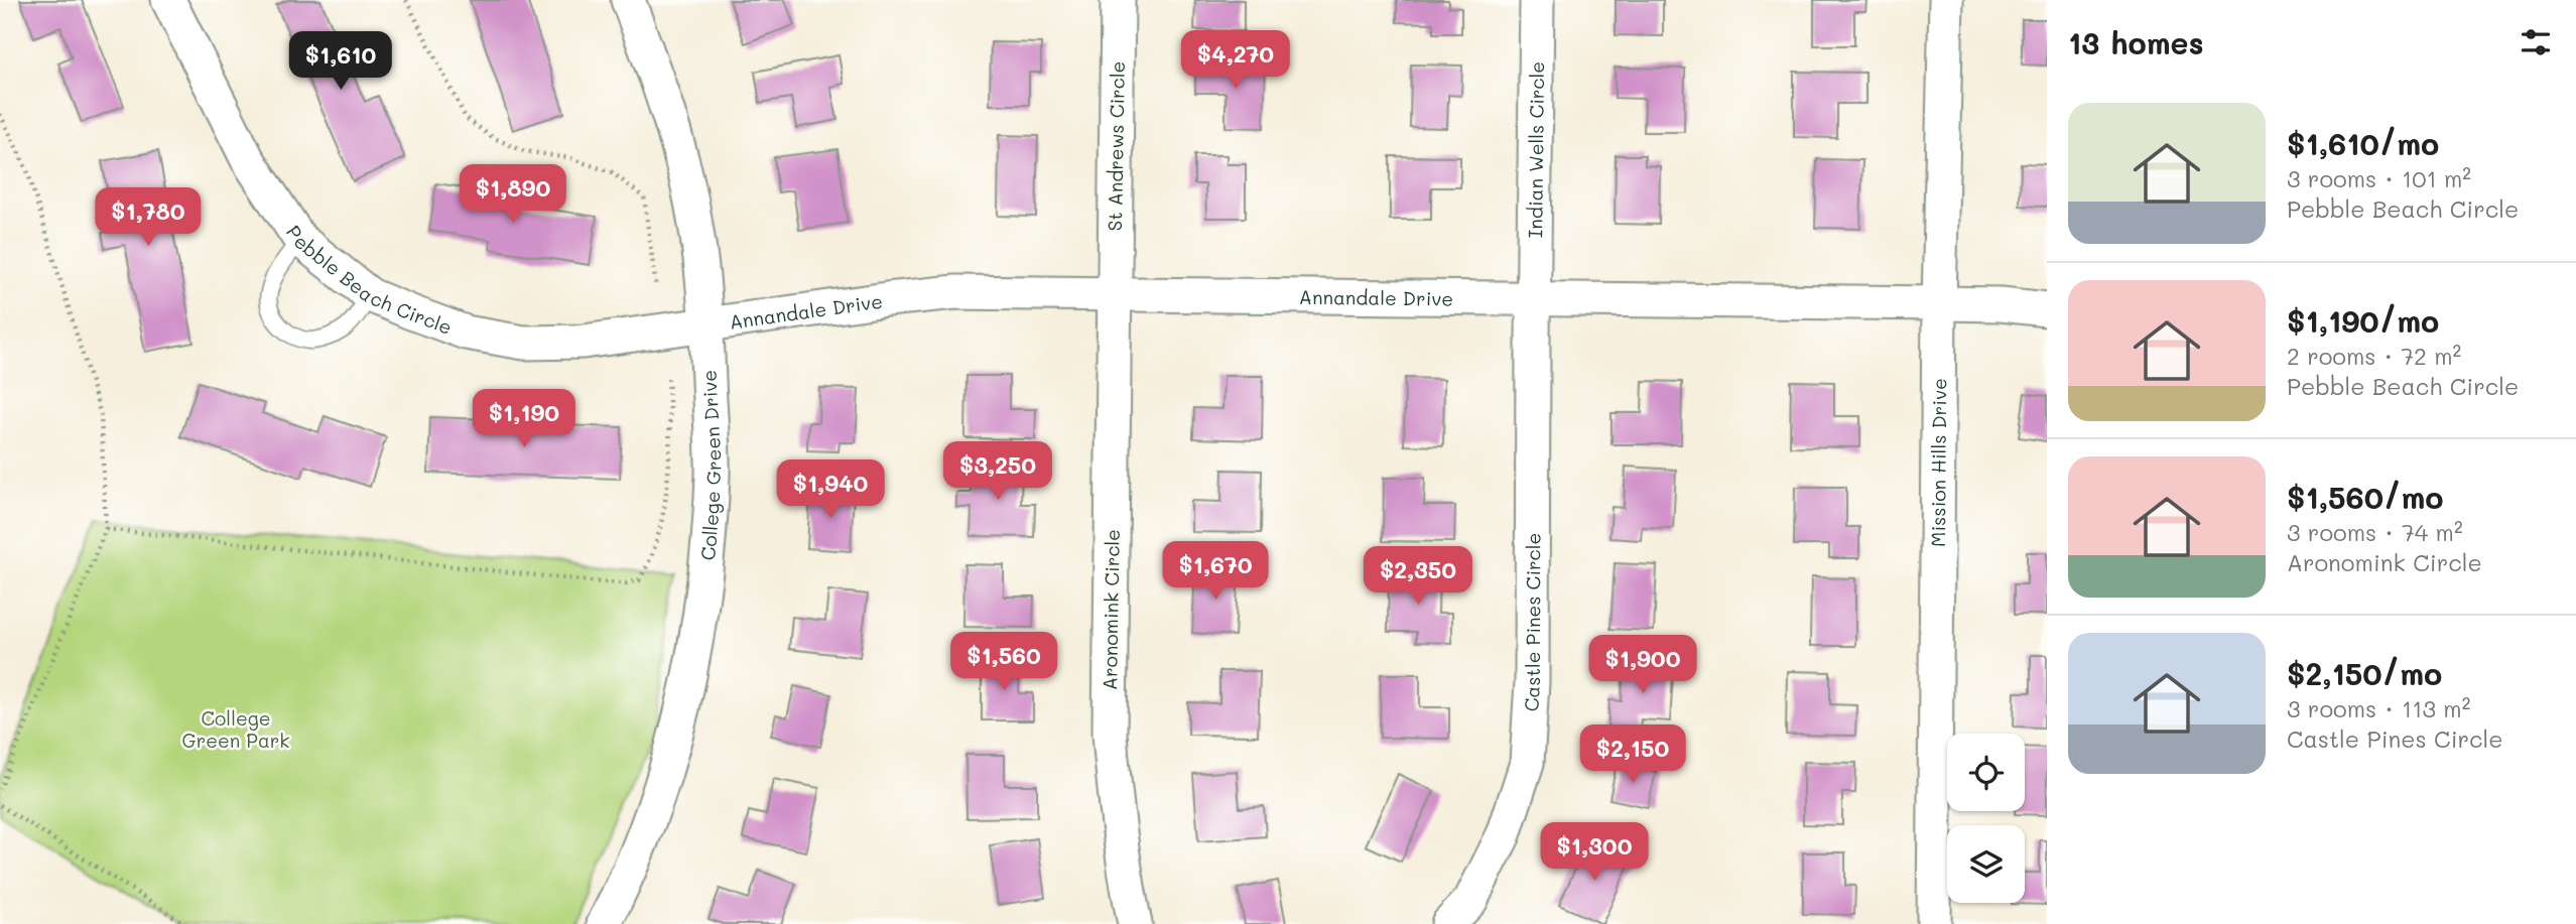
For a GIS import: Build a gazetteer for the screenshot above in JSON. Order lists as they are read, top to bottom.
{
  "streets": {
    "street": [
      "St Andrews Circle",
      "Indian Wells Circle",
      "Pebble Beach Circle",
      "Annandale Drive",
      "Mission Hills Drive",
      "College Green Drive",
      "Aronomink Circle",
      "Castle Pines Circle"
    ]
  },
  "crossings": [
    ["St Andrews Circle", "Annandale Drive"],
    ["St Andrews Circle", "Aronomink Circle"],
    ["Indian Wells Circle", "Annandale Drive"],
    ["Indian Wells Circle", "Castle Pines Circle"],
    ["Pebble Beach Circle", "Annandale Drive"],
    ["Pebble Beach Circle", "College Green Drive"],
    ["Annandale Drive", "Mission Hills Drive"],
    ["Annandale Drive", "College Green Drive"],
    ["Annandale Drive", "Aronomink Circle"],
    ["Annandale Drive", "Castle Pines Circle"]
  ],
  "parks": ["College Green Park"],
  "page": {
    "heading": "13 homes",
    "price": [
      "$4,270",
      "$1,610",
      "$1,890",
      "$1,780",
      "$1,190",
      "$3,250",
      "$1,940",
      "$1,670",
      "$2,350",
      "$1,560",
      "$1,900",
      "$2,150",
      "$1,300"
    ],
    "list": [
      {
        "name": "$1,610/mo",
        "note": "3 rooms · 101 m² · Pebble Beach Circle"
      },
      {
        "name": "$1,190/mo",
        "note": "2 rooms · 72 m² · Pebble Beach Circle"
      },
      {
        "name": "$1,560/mo",
        "note": "3 rooms · 74 m² · Aronomink Circle"
      },
      {
        "name": "$2,150/mo",
        "note": "3 rooms · 113 m² · Castle Pines Circle"
      }
    ]
  }
}
